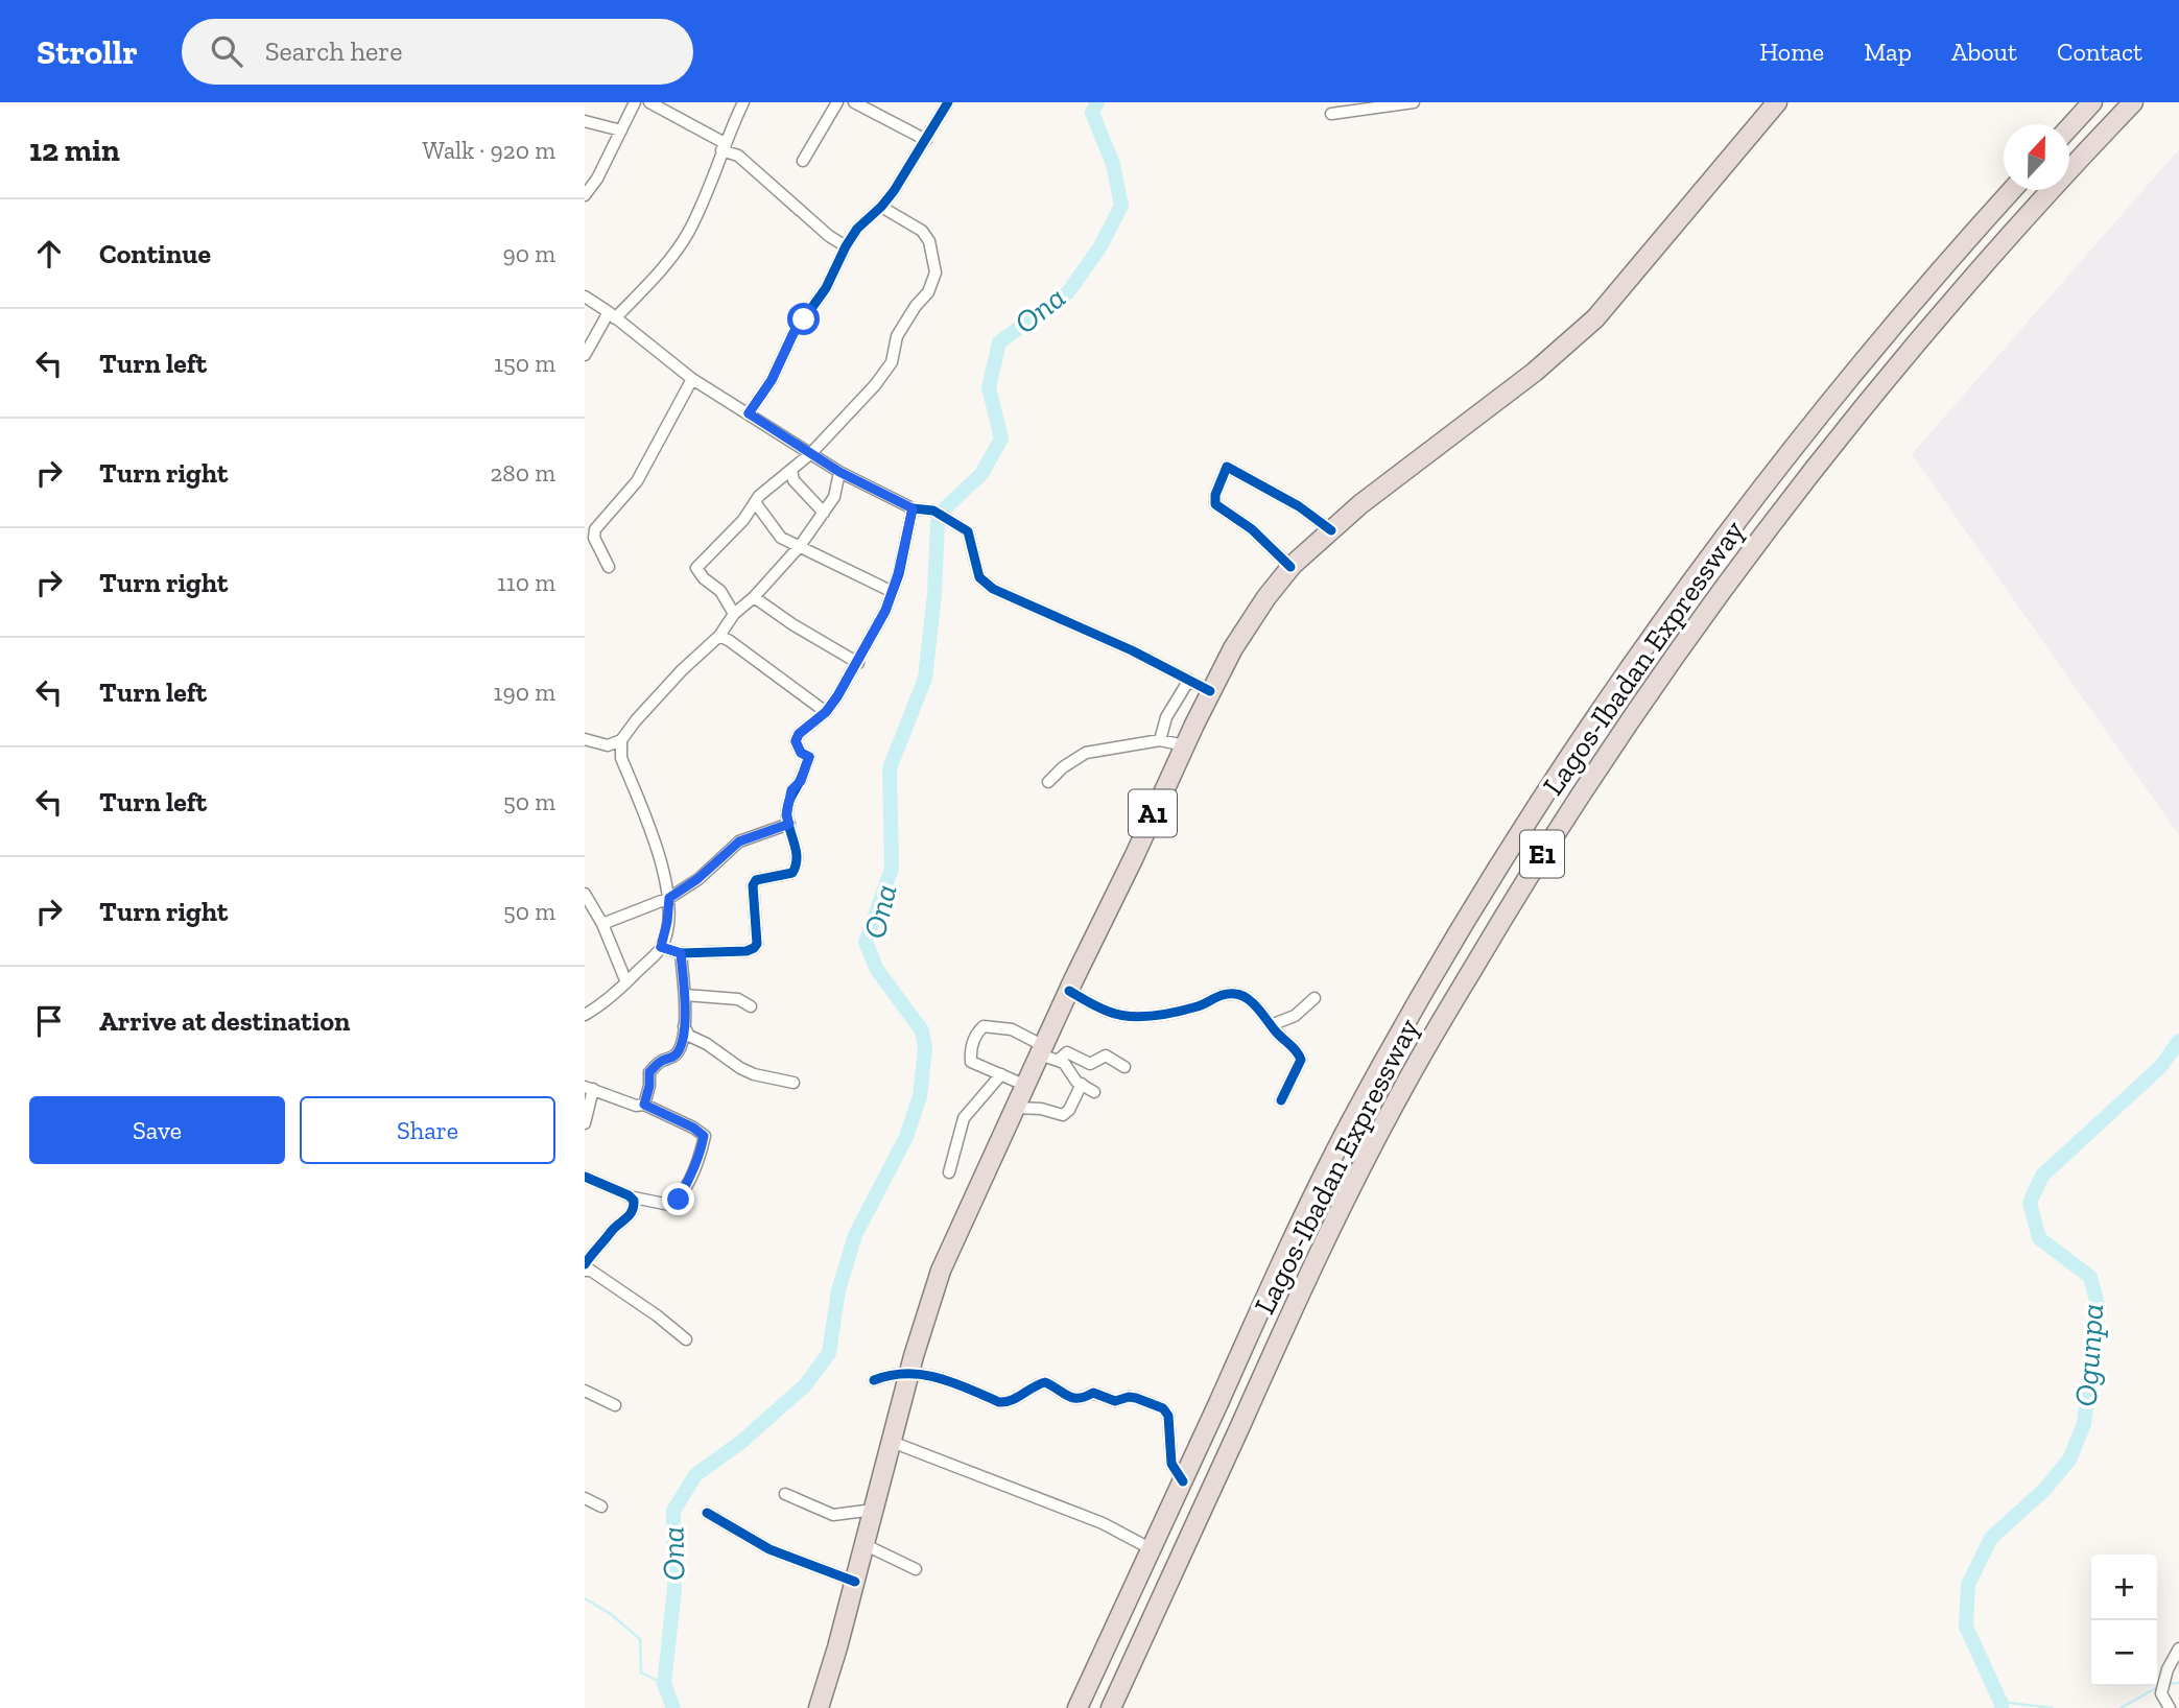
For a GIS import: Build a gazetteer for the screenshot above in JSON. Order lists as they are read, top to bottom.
{
  "streets": {
    "highway": ["Lagos-Ibadan Expressway", "A1", "E1"]
  },
  "water": ["Ona", "Ogunpa"],
  "north": "top",
  "page": {
    "header": "Strollr",
    "search": "Search here",
    "nav": [
      "Home",
      "Map",
      "About",
      "Contact"
    ],
    "heading": ["12 min", "Walk · 920 m"],
    "list": [
      ["Continue", "90 m"],
      ["Turn left", "150 m"],
      ["Turn right", "280 m"],
      ["Turn right", "110 m"],
      ["Turn left", "190 m"],
      ["Turn left", "50 m"],
      ["Turn right", "50 m"],
      "Arrive at destination"
    ],
    "buttons": ["Save", "Share"],
    "map_buttons": ["+", "−"]
  }
}
